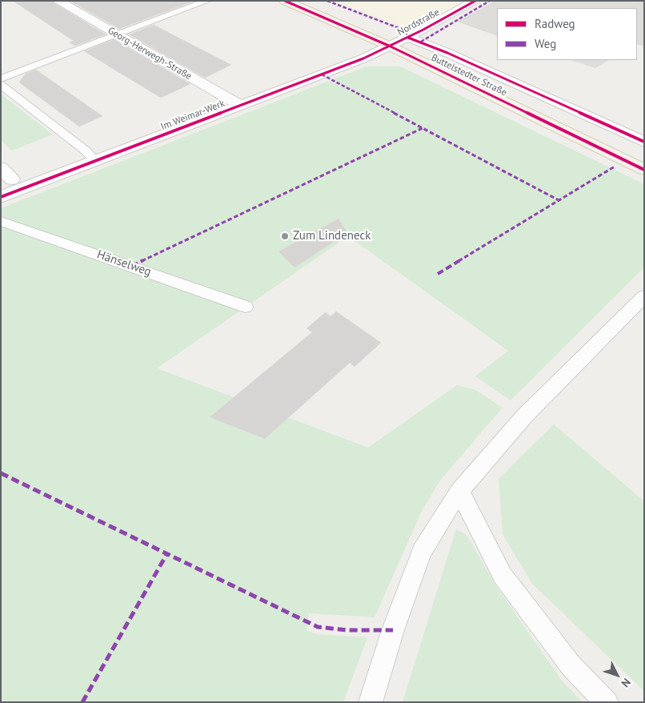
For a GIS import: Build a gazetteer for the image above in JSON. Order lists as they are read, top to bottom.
{
  "streets": {
    "main road": ["Buttelstedter Straße"],
    "street": ["Nordstraße", "Georg-Herwegh-Straße", "Im Weimar-Werk"],
    "lane": ["Hänselweg"]
  },
  "crossings": [
    ["Nordstraße", "Buttelstedter Straße"],
    ["Nordstraße", "Im Weimar-Werk"],
    ["Georg-Herwegh-Straße", "Im Weimar-Werk"],
    ["Buttelstedter Straße", "Im Weimar-Werk"]
  ],
  "places": ["Zum Lindeneck"],
  "legend": ["Radweg", "Weg"],
  "north": "bottom right"
}
